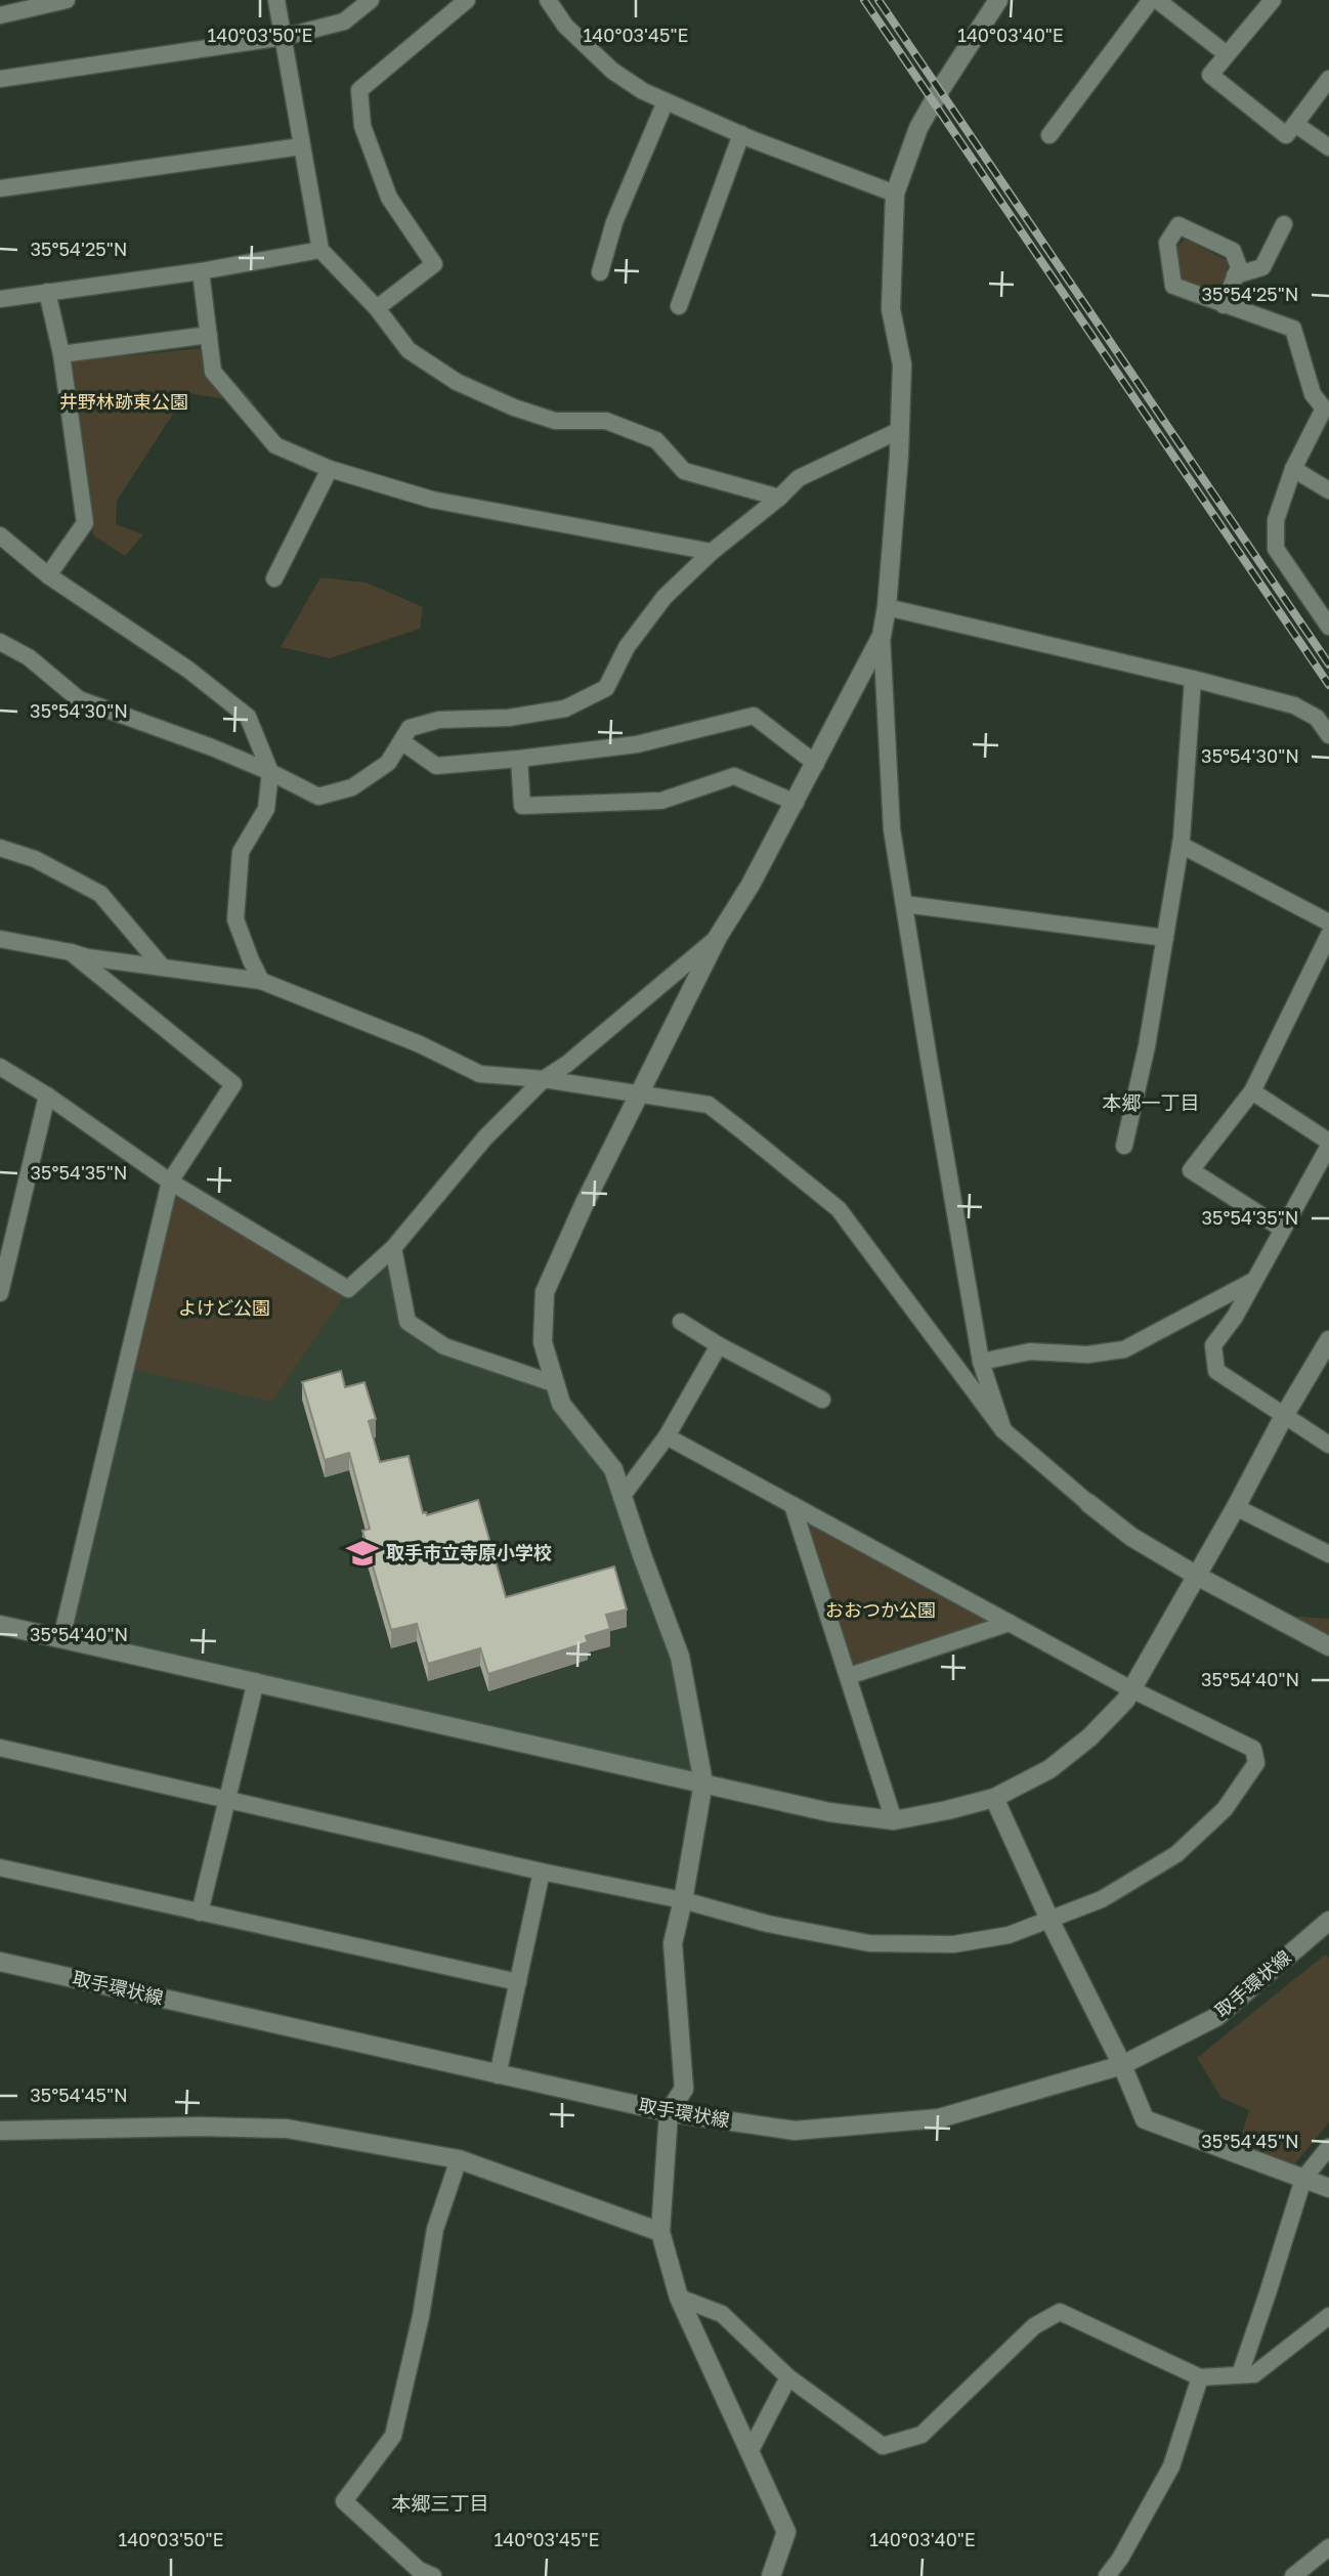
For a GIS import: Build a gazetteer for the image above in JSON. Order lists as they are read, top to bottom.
{
  "streets": {
    "street": ["取手環状線"]
  },
  "districts": ["本郷一丁目", "本郷三丁目"],
  "parks": ["井野林跡東公園", "よけど公園", "おおつか公園"],
  "places": {
    "school or university": ["取手市立寺原小学校"]
  },
  "coordinates": [
    "140°03'50\"E",
    "140°03'45\"E",
    "140°03'40\"E",
    "35°54'25\"N",
    "35°54'30\"N",
    "35°54'35\"N",
    "35°54'40\"N",
    "35°54'45\"N"
  ]
}
